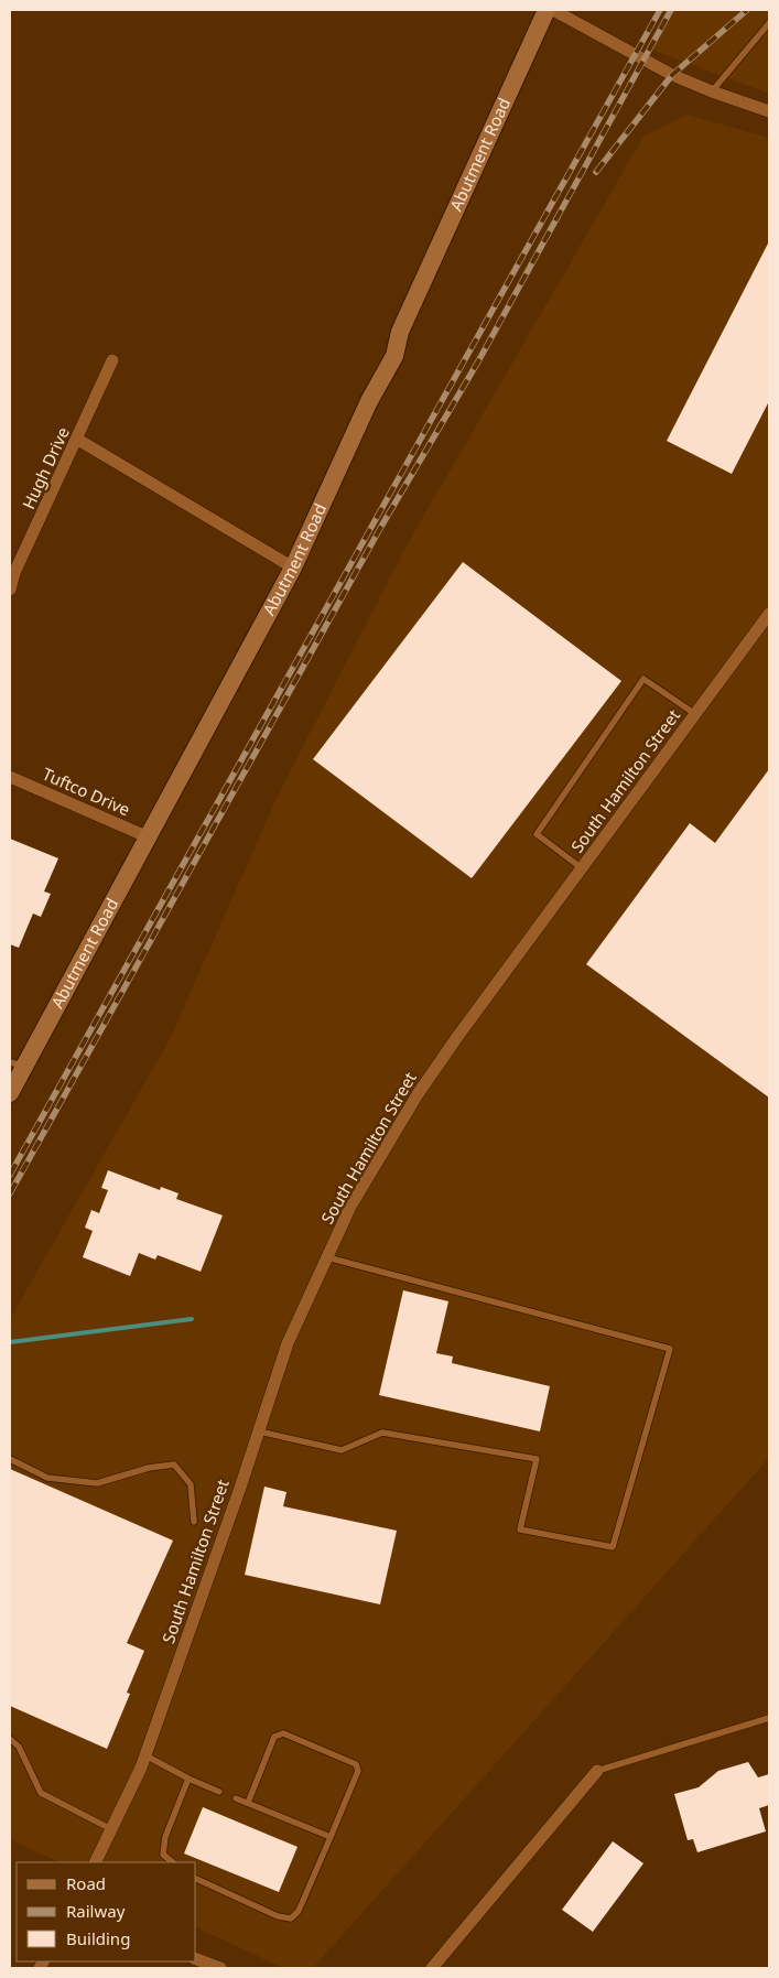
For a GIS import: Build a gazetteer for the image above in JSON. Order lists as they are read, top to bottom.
{
  "streets": {
    "main road": ["Abutment Road"],
    "street": ["Hugh Drive", "South Hamilton Street", "Tuftco Drive"]
  },
  "crossings": [
    ["Abutment Road", "Tuftco Drive"]
  ],
  "legend": ["Road", "Railway", "Building"]
}
